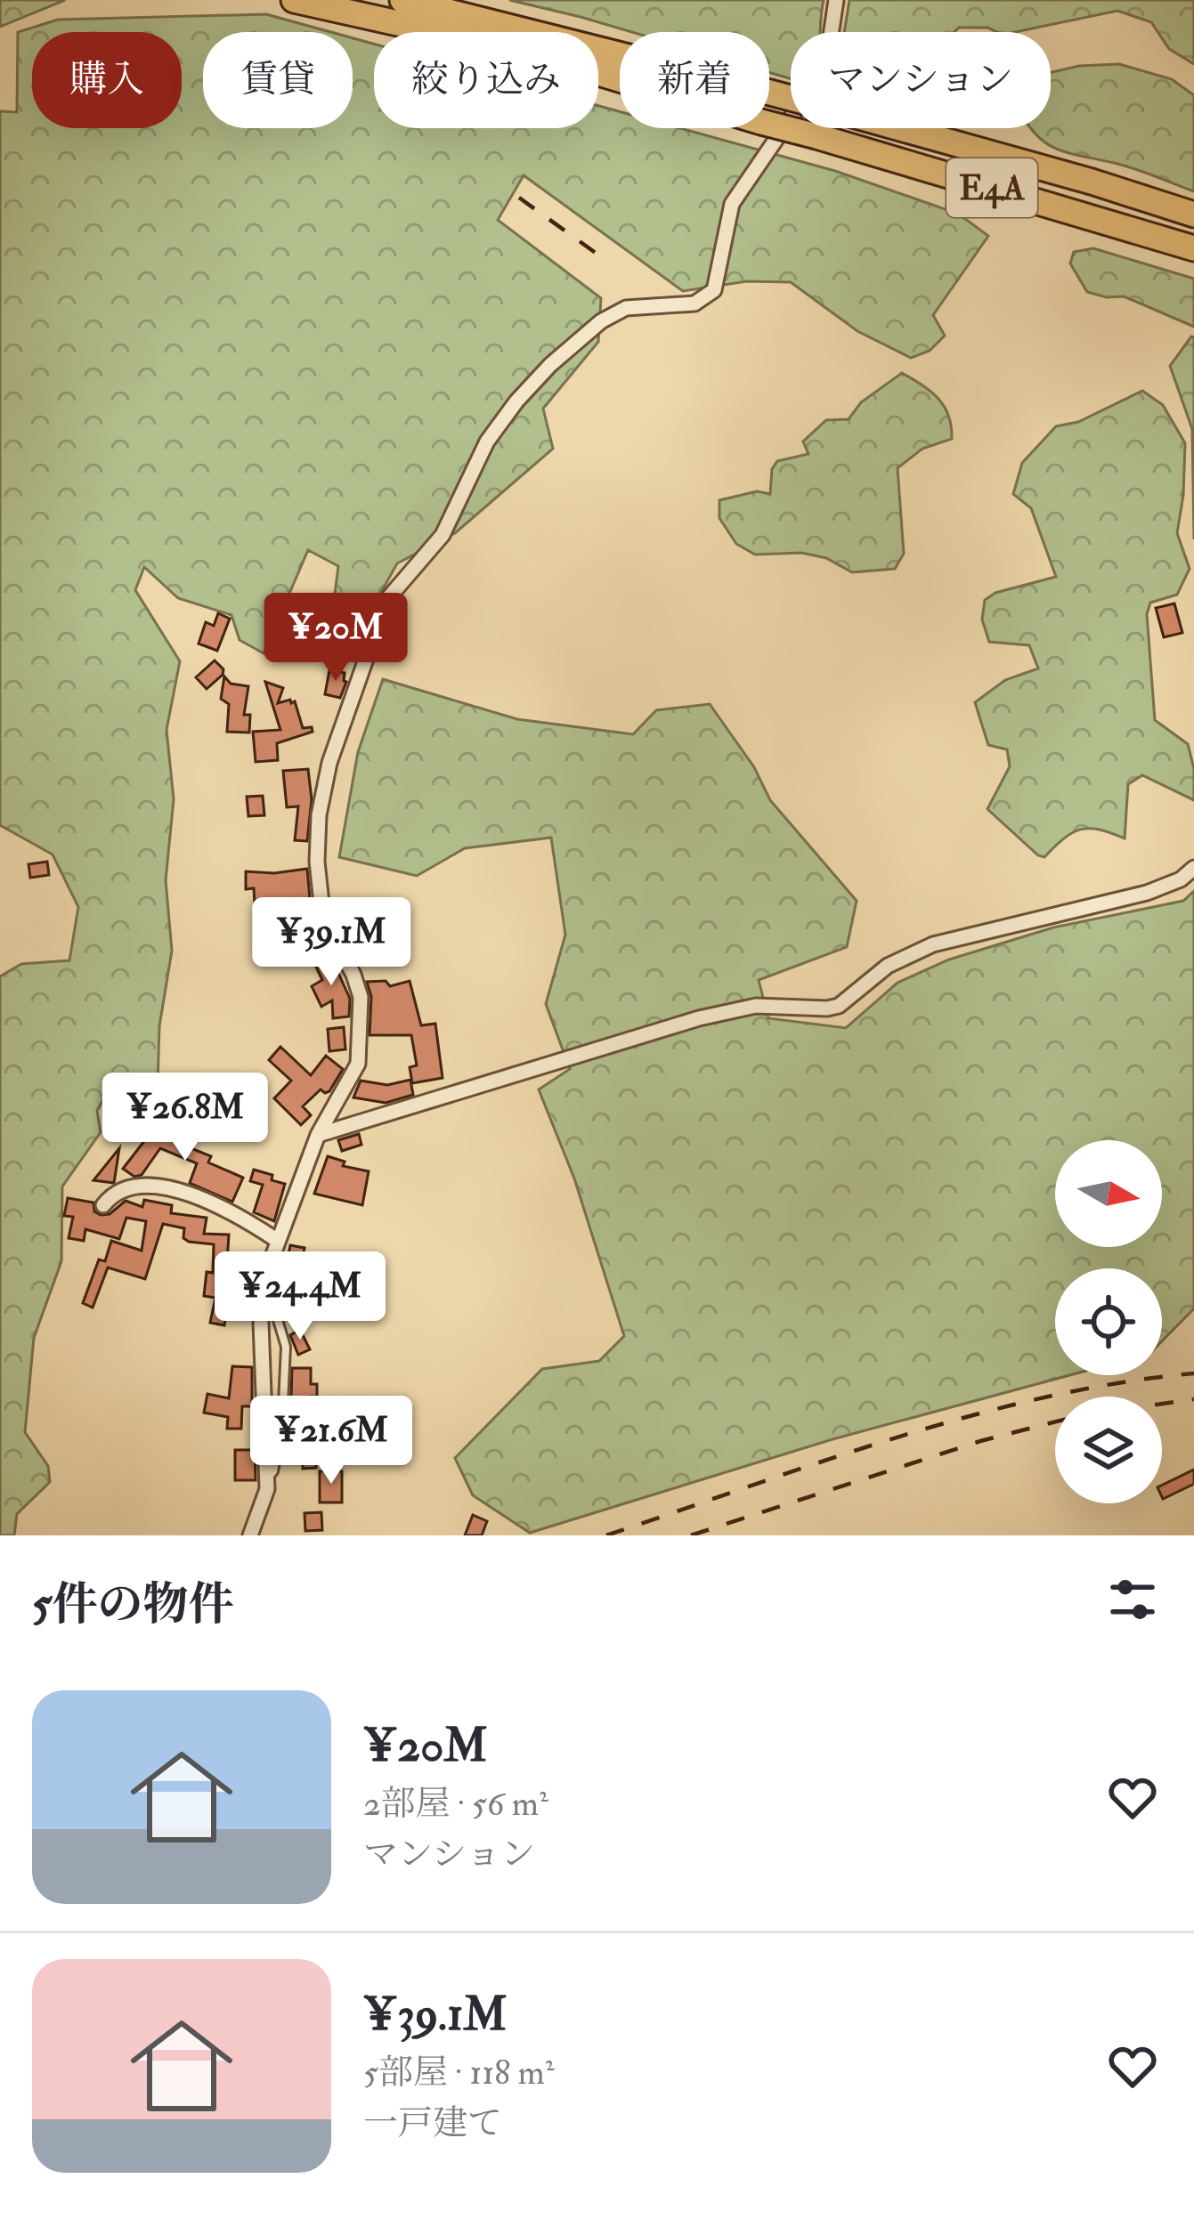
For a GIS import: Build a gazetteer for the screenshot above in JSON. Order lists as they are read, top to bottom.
{
  "streets": {
    "highway": ["E4A"]
  },
  "north": "right",
  "page": {
    "chip": [
      "購入",
      "賃貸",
      "絞り込み",
      "新着",
      "マンション"
    ],
    "price": [
      "¥20M",
      "¥39.1M",
      "¥26.8M",
      "¥24.4M",
      "¥21.6M"
    ],
    "heading": "5件の物件",
    "list": [
      {
        "name": "¥20M",
        "note": "2部屋 · 56 m² · マンション"
      },
      {
        "name": "¥39.1M",
        "note": "5部屋 · 118 m² · 一戸建て"
      }
    ]
  }
}
